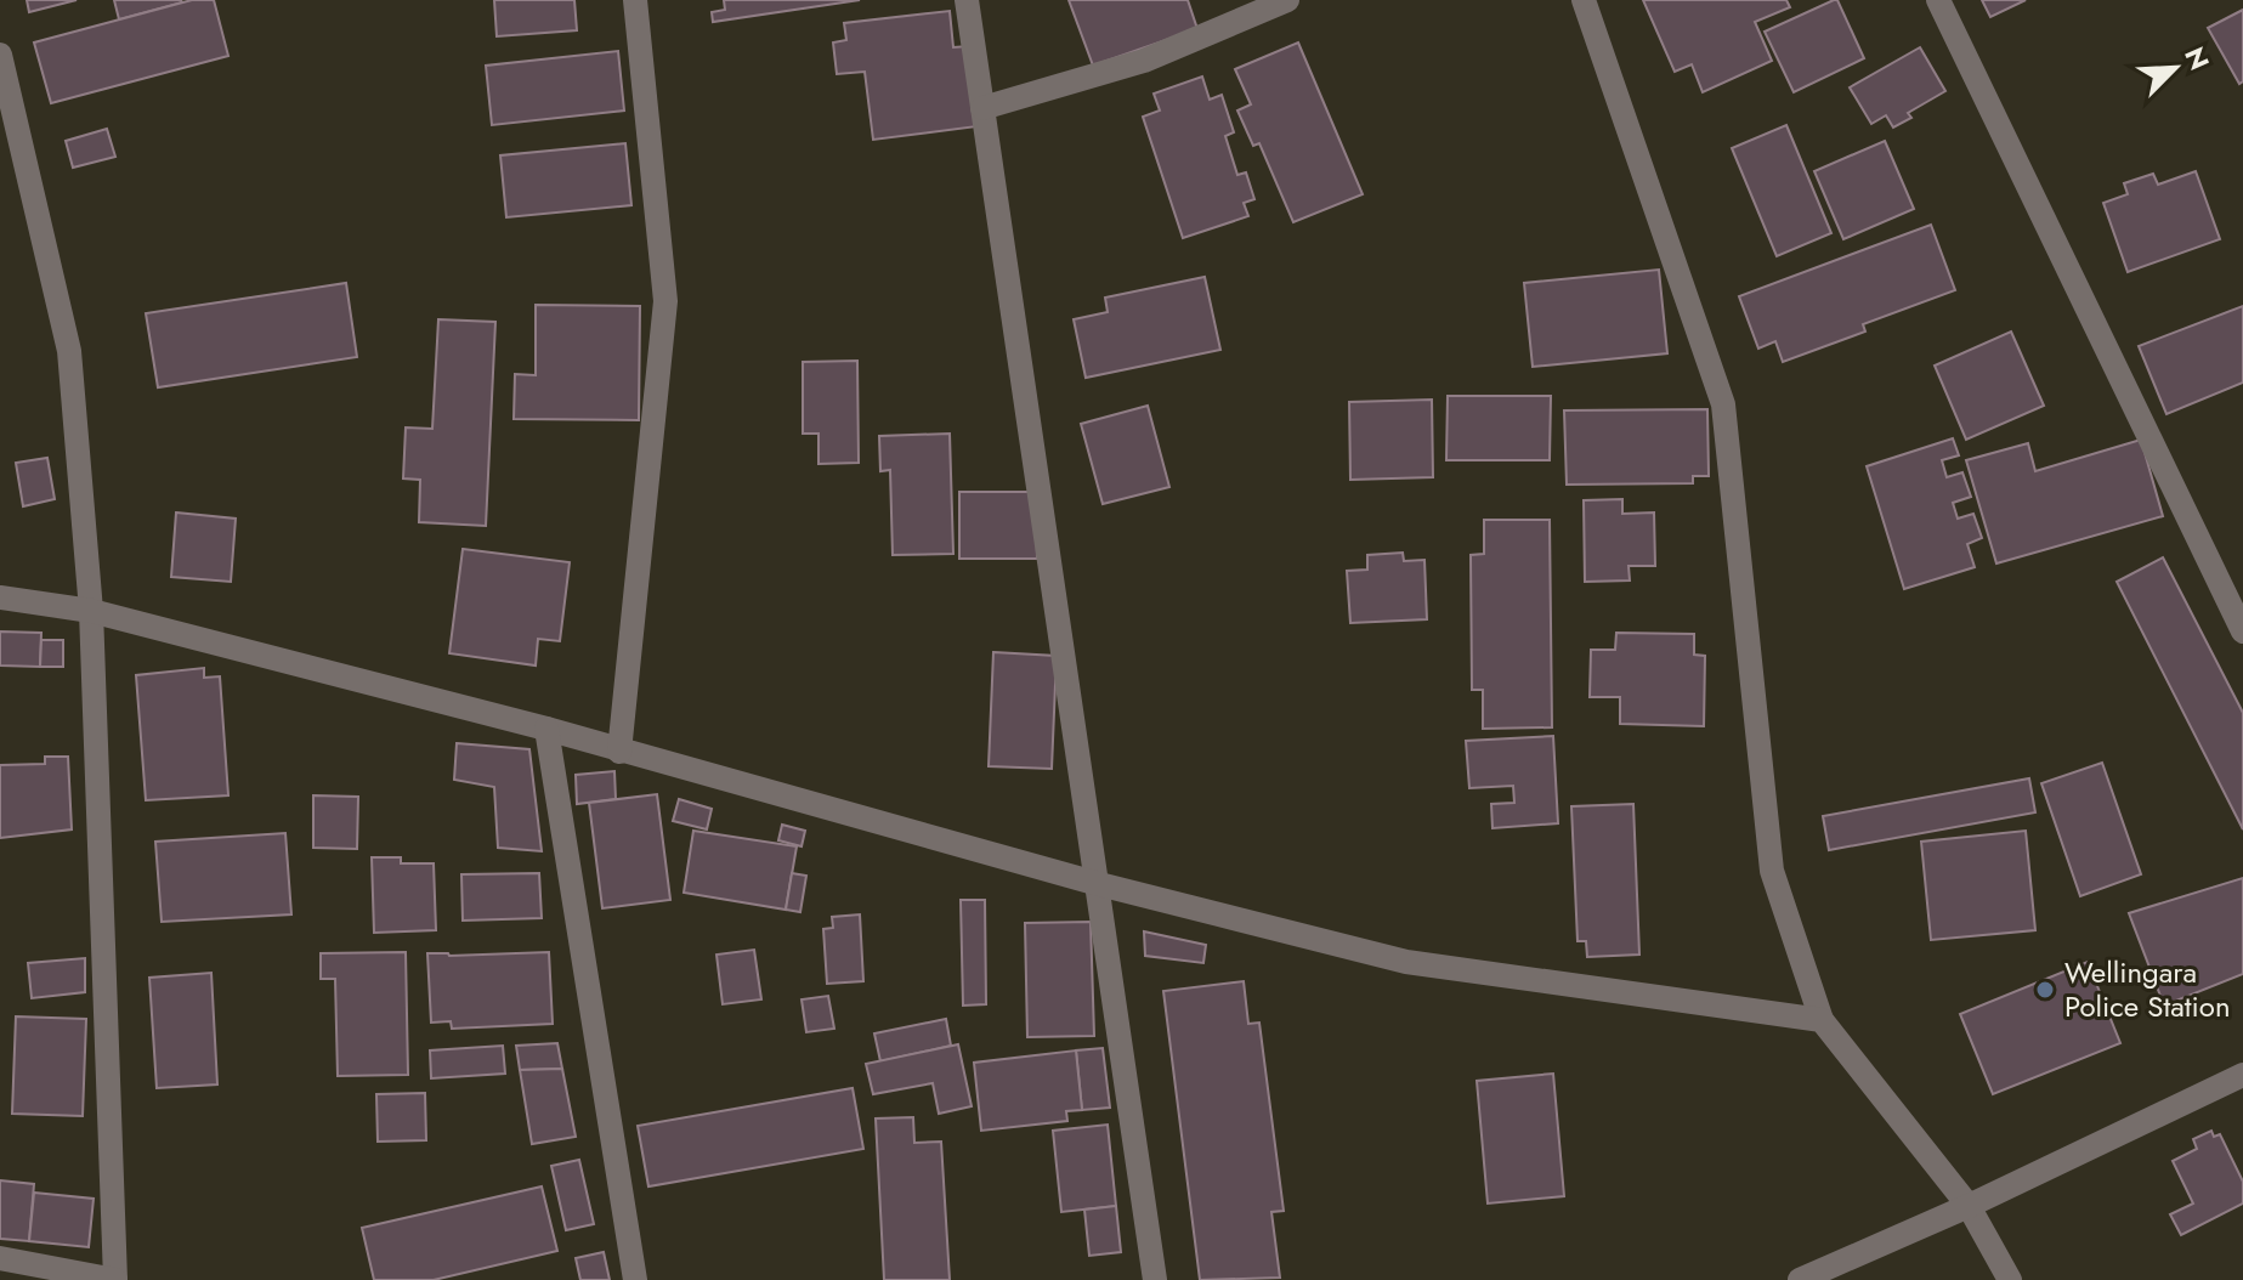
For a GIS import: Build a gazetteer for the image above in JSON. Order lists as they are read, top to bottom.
{
  "places": ["Wellingara Police Station"],
  "north": "top right"
}
